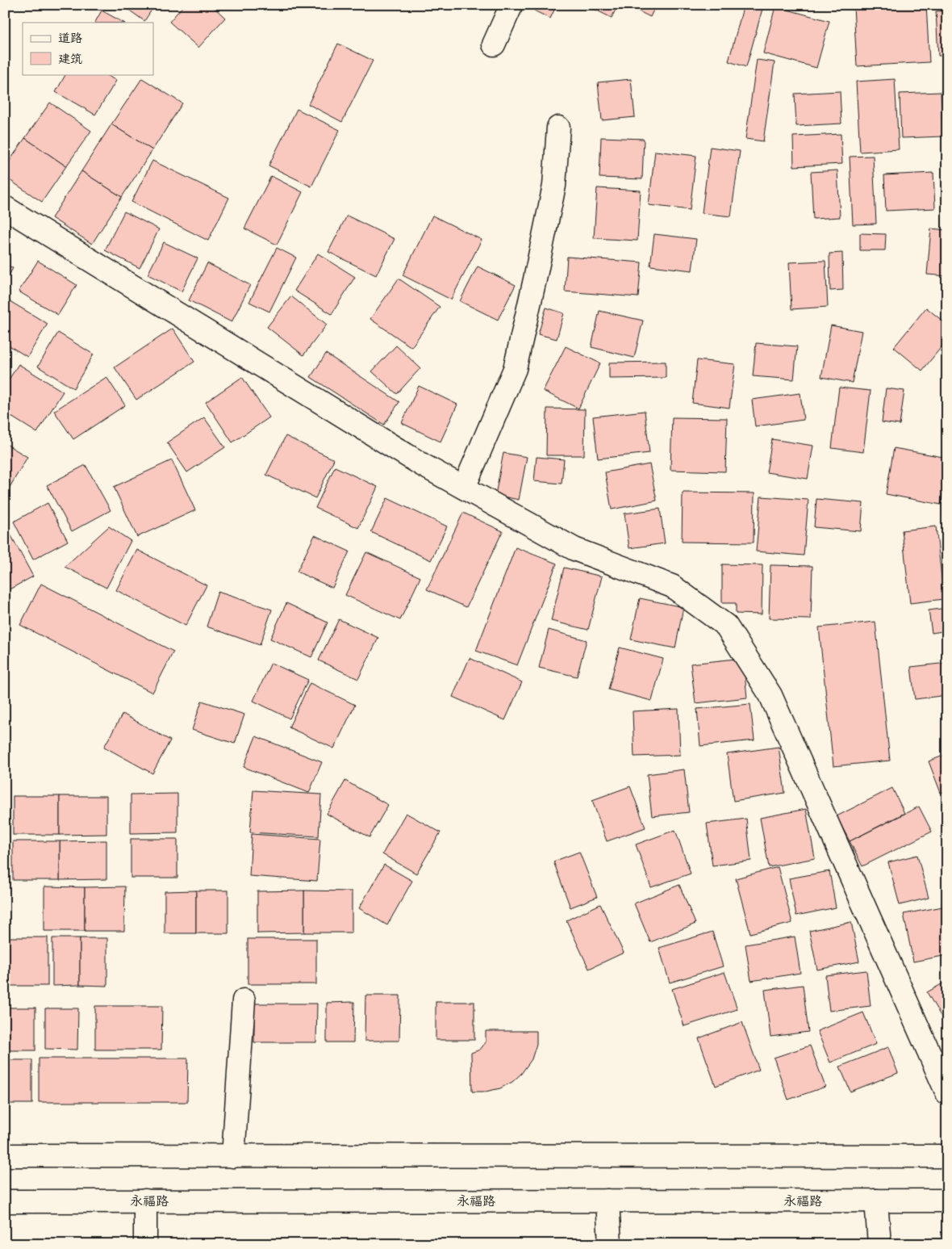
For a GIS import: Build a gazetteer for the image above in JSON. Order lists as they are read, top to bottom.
{
  "streets": {
    "street": ["永福路"]
  },
  "legend": ["道路", "建筑"]
}
